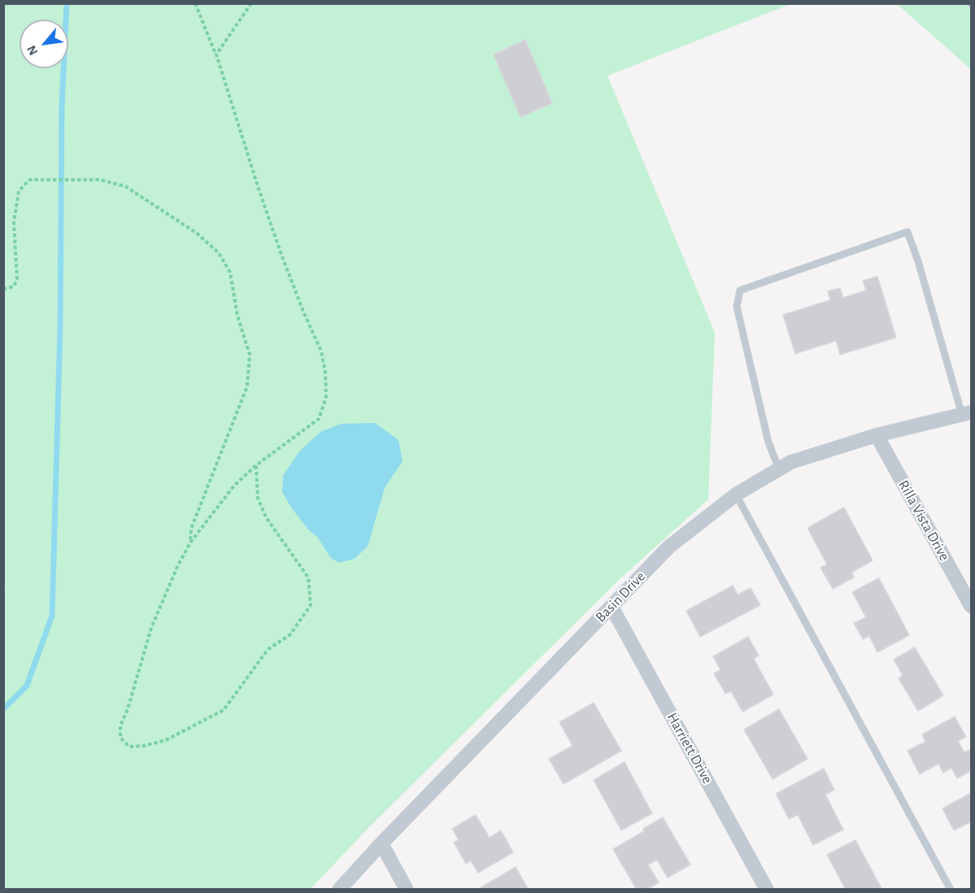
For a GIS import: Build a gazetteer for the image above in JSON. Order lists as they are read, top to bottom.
{
  "streets": {
    "street": ["Rilla Vista Drive", "Basin Drive", "Harriett Drive"]
  },
  "crossings": [
    ["Rilla Vista Drive", "Basin Drive"],
    ["Basin Drive", "Harriett Drive"]
  ],
  "north": "bottom left"
}
